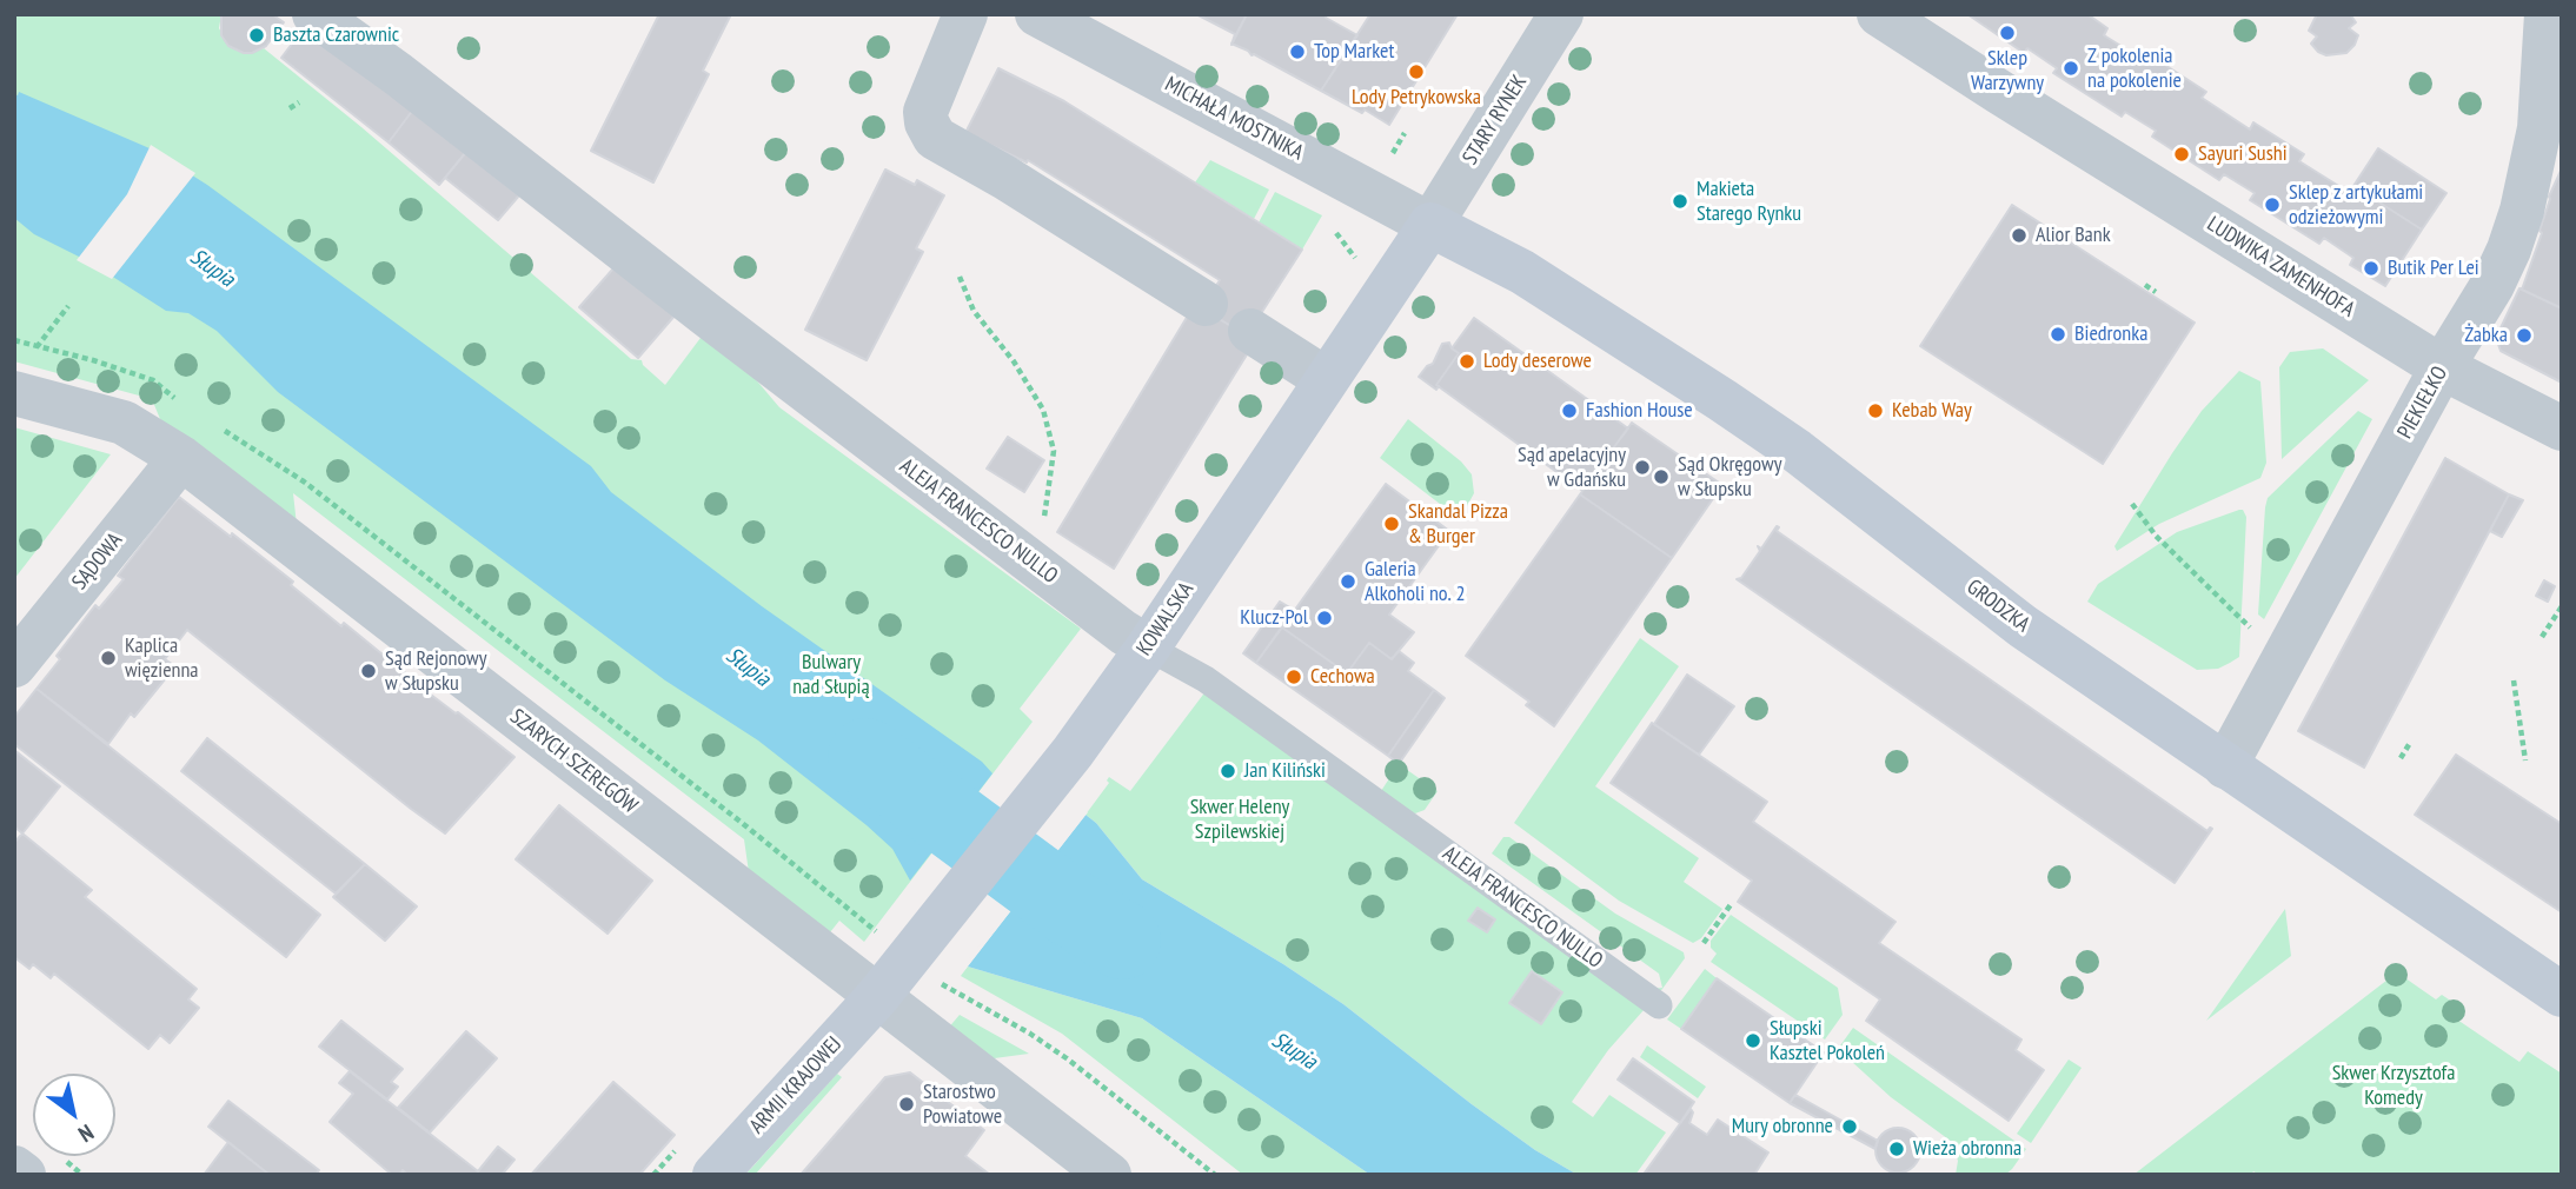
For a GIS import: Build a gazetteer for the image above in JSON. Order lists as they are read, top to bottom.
{
  "streets": {
    "street": [
      "MICHAŁA MOSTNIKA",
      "STARY RYNEK",
      "LUDWIKA ZAMENHOFA",
      "PIEKIEŁKO",
      "ALEJA FRANCESCO NULLO",
      "SĄDOWA",
      "GRODZKA",
      "KOWALSKA",
      "SZARYCH SZEREGÓW",
      "ARMII KRAJOWEJ"
    ]
  },
  "crossings": [
    ["MICHAŁA MOSTNIKA", "STARY RYNEK"],
    ["MICHAŁA MOSTNIKA", "GRODZKA"],
    ["MICHAŁA MOSTNIKA", "KOWALSKA"],
    ["STARY RYNEK", "GRODZKA"],
    ["STARY RYNEK", "KOWALSKA"],
    ["LUDWIKA ZAMENHOFA", "PIEKIEŁKO"],
    ["PIEKIEŁKO", "GRODZKA"],
    ["ALEJA FRANCESCO NULLO", "KOWALSKA"],
    ["SĄDOWA", "SZARYCH SZEREGÓW"],
    ["GRODZKA", "KOWALSKA"],
    ["KOWALSKA", "SZARYCH SZEREGÓW"],
    ["KOWALSKA", "ARMII KRAJOWEJ"],
    ["SZARYCH SZEREGÓW", "ARMII KRAJOWEJ"]
  ],
  "water": ["Słupia"],
  "parks": ["Bulwary nad Słupią", "Skwer Heleny Szpilewskiej", "Skwer Krzysztofa Komedy"],
  "places": [
    "Sklep Warzywny",
    "Baszta Czarownic",
    "Top Market",
    "Z pokolenia na pokolenie",
    "Lody Petrykowska",
    "Sayuri Sushi",
    "Makieta Starego Rynku",
    "Sklep z artykułami odzieżowymi",
    "Alior Bank",
    "Butik Per Lei",
    "Biedronka",
    "Żabka",
    "Lody deserowe",
    "Fashion House",
    "Kebab Way",
    "Sąd apelacyjny w Gdańsku",
    "Sąd Okręgowy w Słupsku",
    "Skandal Pizza & Burger",
    "Galeria Alkoholi no. 2",
    "Klucz-Pol",
    "Kaplica więzienna",
    "Sąd Rejonowy w Słupsku",
    "Cechowa",
    "Jan Kiliński",
    "Słupski Kasztel Pokoleń",
    "Starostwo Powiatowe",
    "Mury obronne",
    "Wieża obronna"
  ],
  "north": "bottom right"
}
